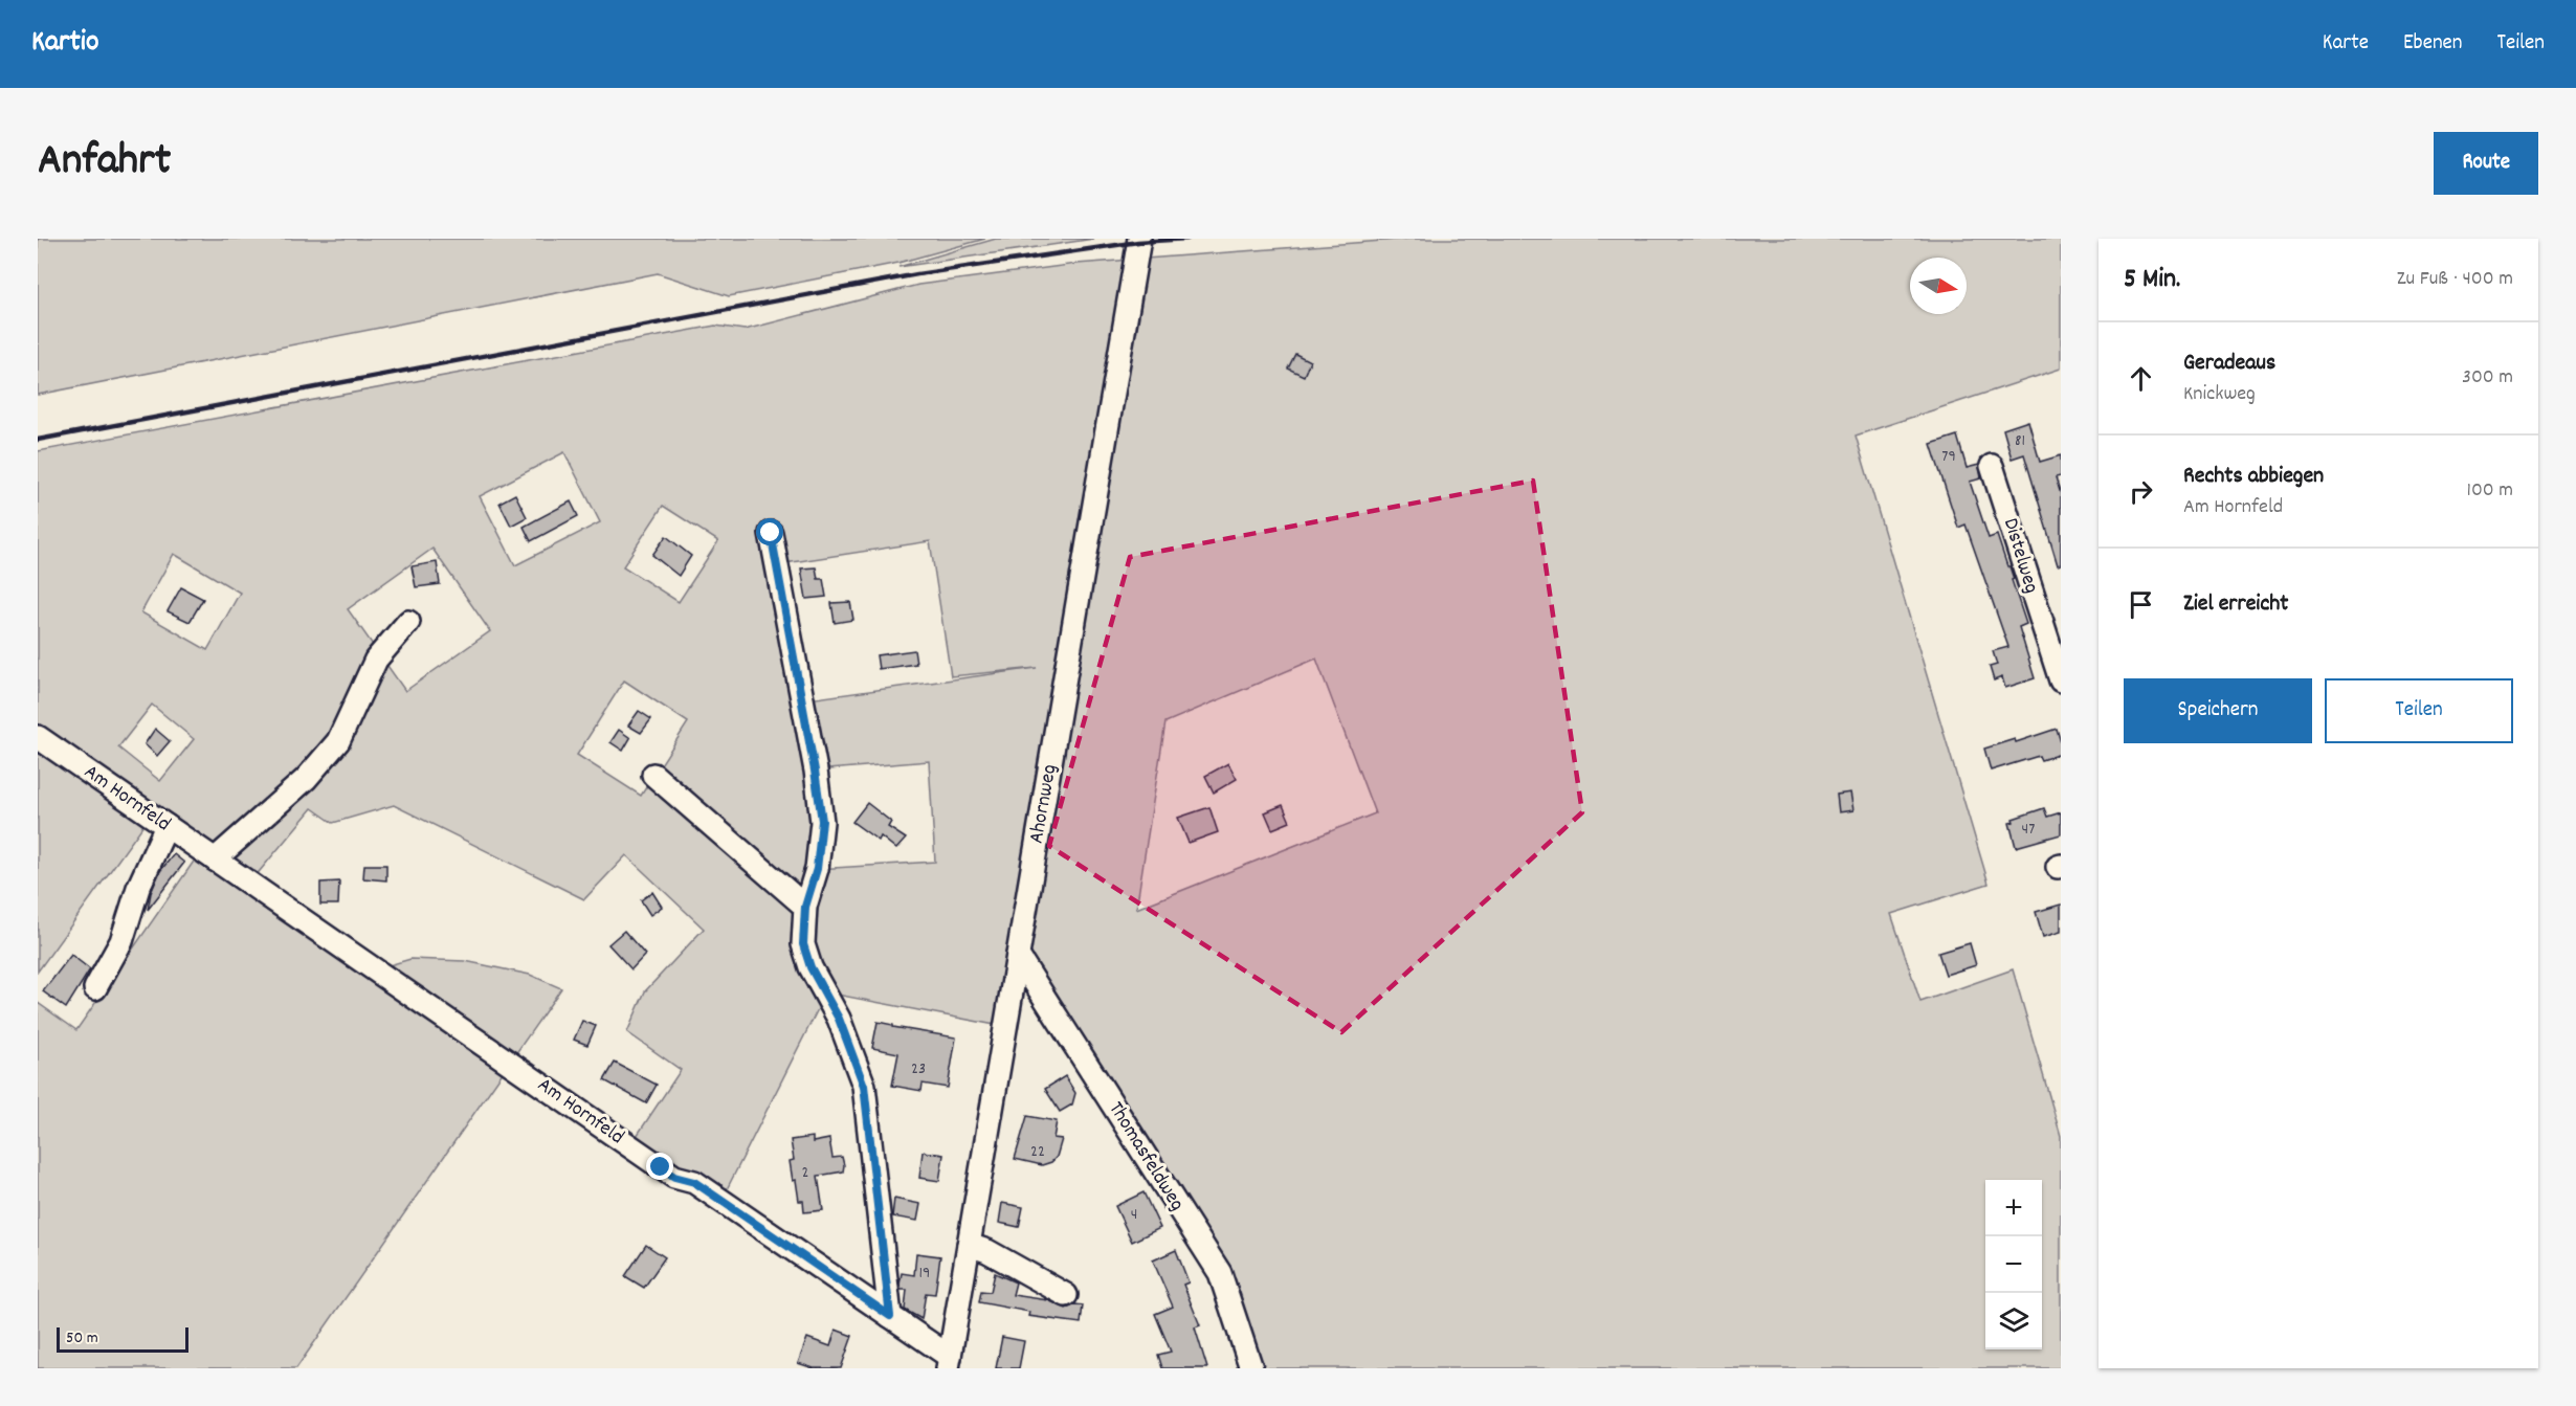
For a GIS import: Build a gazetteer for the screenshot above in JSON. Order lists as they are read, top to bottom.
{
  "streets": {
    "street": [
      "Distelweg",
      "Am Hornfeld",
      "Ahornweg",
      "Thomasfeldweg"
    ]
  },
  "crossings": [
    ["Am Hornfeld", "Ahornweg"],
    ["Ahornweg", "Thomasfeldweg"]
  ],
  "house_numbers": [
    "81",
    "79",
    "47",
    "23",
    "22",
    "2",
    "4",
    "19"
  ],
  "scale_bar": "50 m",
  "north": "right",
  "page": {
    "header": "Kartio",
    "nav": ["Karte", "Ebenen", "Teilen"],
    "title": "Anfahrt",
    "buttons": [
      "Route",
      ["Speichern", "Teilen"]
    ],
    "heading": ["5 Min.", "Zu Fuß · 400 m"],
    "list": [
      ["Geradeaus", "Knickweg", "300 m"],
      ["Rechts abbiegen", "Am Hornfeld", "100 m"],
      "Ziel erreicht"
    ],
    "map_buttons": ["+", "−"],
    "scale": "50 m"
  }
}
